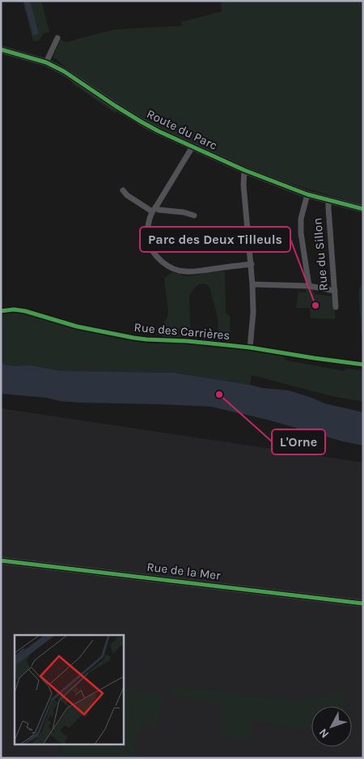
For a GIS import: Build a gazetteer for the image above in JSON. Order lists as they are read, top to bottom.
{
  "streets": {
    "street": [
      "Route du Parc",
      "Rue du Sillon",
      "Rue des Carrières",
      "Rue de la Mer"
    ]
  },
  "crossings": [
    ["Route du Parc", "Rue du Sillon"]
  ],
  "places": ["Parc des Deux Tilleuls", "L'Orne"],
  "north": "bottom left"
}
